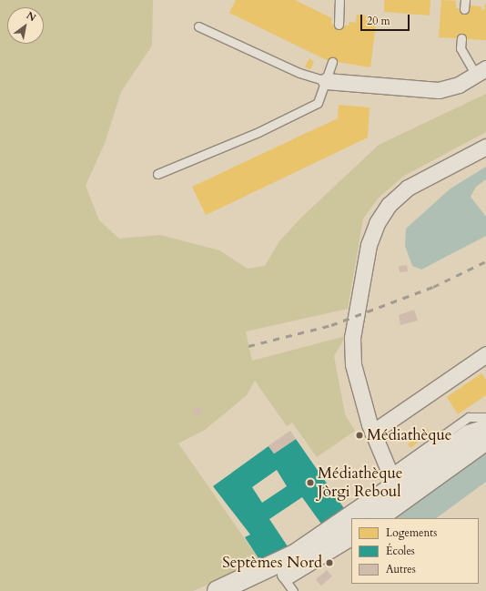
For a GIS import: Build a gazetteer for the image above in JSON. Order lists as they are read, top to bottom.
{
  "places": ["Médiathèque", "Médiathèque Jòrgi Reboul", "Septèmes Nord"],
  "legend": ["Logements", "Écoles", "Autres"],
  "scale_bar": "20 m",
  "north": "top right"
}
